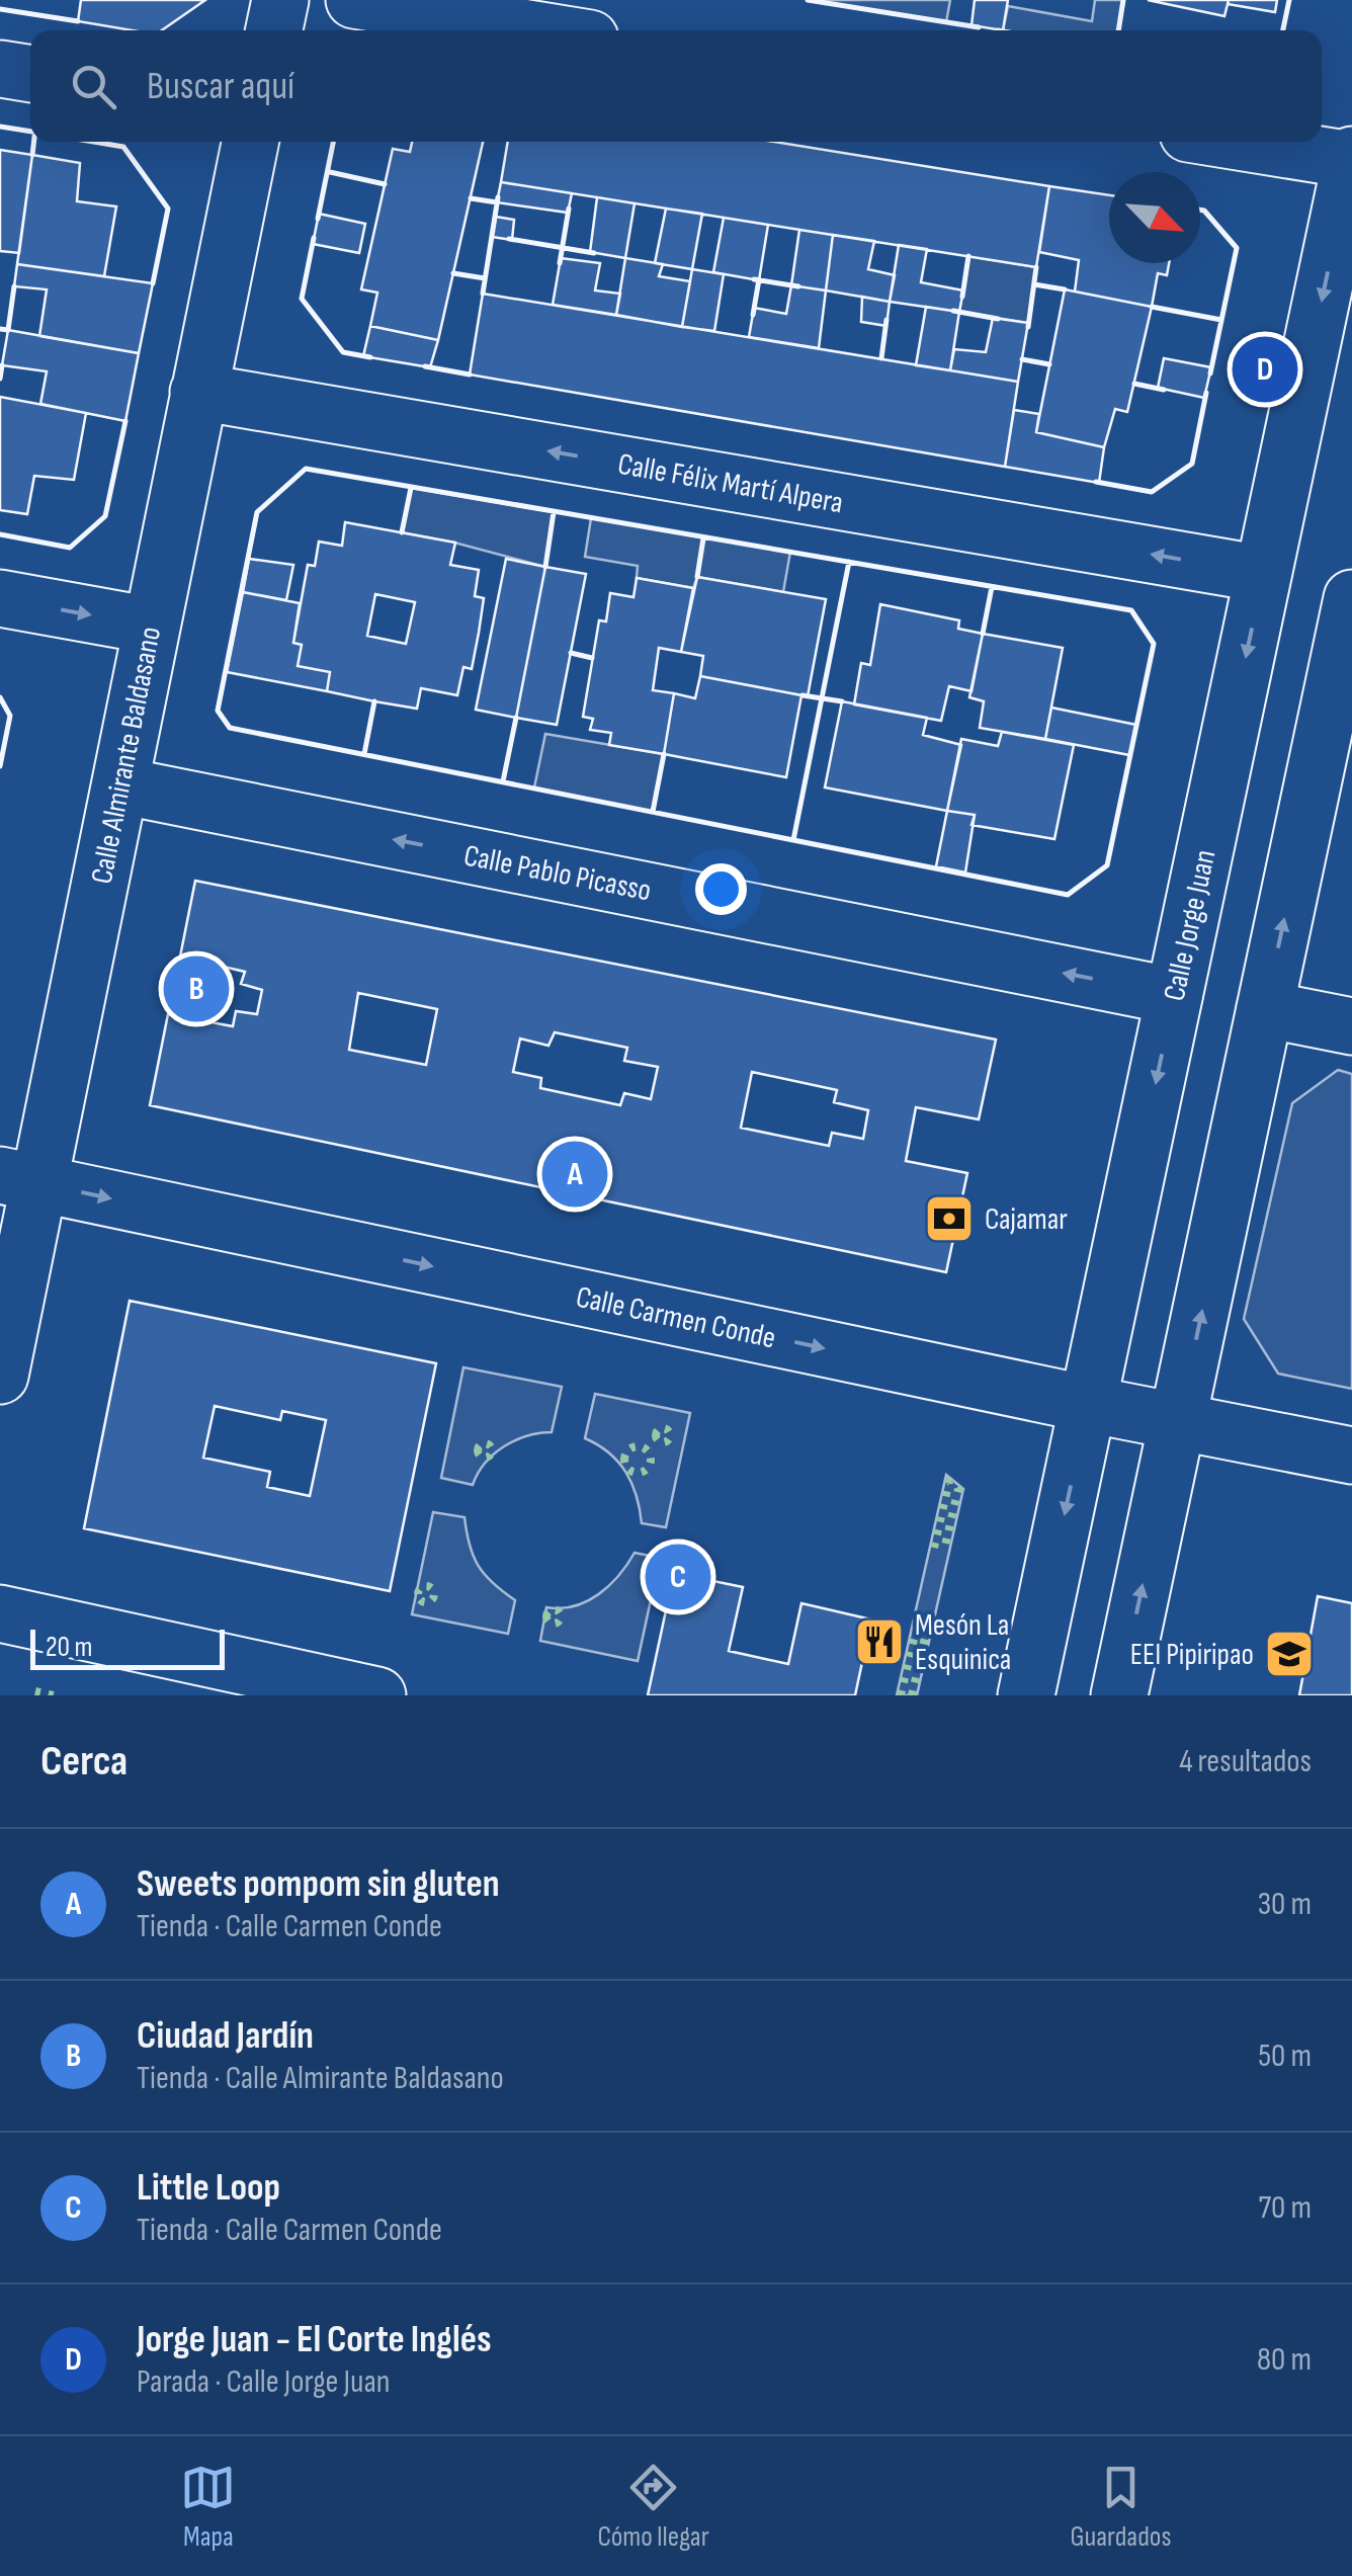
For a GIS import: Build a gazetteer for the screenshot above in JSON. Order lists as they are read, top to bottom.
{
  "streets": {
    "street": [
      "Calle Félix Martí Alpera",
      "Calle Almirante Baldasano",
      "Calle Pablo Picasso",
      "Calle Jorge Juan",
      "Calle Carmen Conde"
    ]
  },
  "crossings": [
    ["Calle Félix Martí Alpera", "Calle Almirante Baldasano"],
    ["Calle Félix Martí Alpera", "Calle Jorge Juan"],
    ["Calle Almirante Baldasano", "Calle Pablo Picasso"],
    ["Calle Almirante Baldasano", "Calle Carmen Conde"],
    ["Calle Pablo Picasso", "Calle Jorge Juan"],
    ["Calle Jorge Juan", "Calle Carmen Conde"]
  ],
  "one_way": ["Calle Félix Martí Alpera", "Calle Pablo Picasso"],
  "places": {
    "bank": ["Cajamar"],
    "restaurant": ["Mesón La Esquinica"],
    "school or university": ["EEI Pipiripao"]
  },
  "scale_bar": "20 m",
  "north": "bottom right",
  "page": {
    "search": "Buscar aquí",
    "pins": [
      "D",
      "B",
      "A",
      "C"
    ],
    "scale": "20 m",
    "heading": ["Cerca", "4 resultados"],
    "list": [
      {
        "mark": "A",
        "name": "Sweets pompom sin gluten",
        "note": "Tienda · Calle Carmen Conde",
        "value": "30 m"
      },
      {
        "mark": "B",
        "name": "Ciudad Jardín",
        "note": "Tienda · Calle Almirante Baldasano",
        "value": "50 m"
      },
      {
        "mark": "C",
        "name": "Little Loop",
        "note": "Tienda · Calle Carmen Conde",
        "value": "70 m"
      },
      {
        "mark": "D",
        "name": "Jorge Juan - El Corte Inglés",
        "note": "Parada · Calle Jorge Juan",
        "value": "80 m"
      }
    ],
    "nav": ["Mapa", "Cómo llegar", "Guardados"]
  }
}
